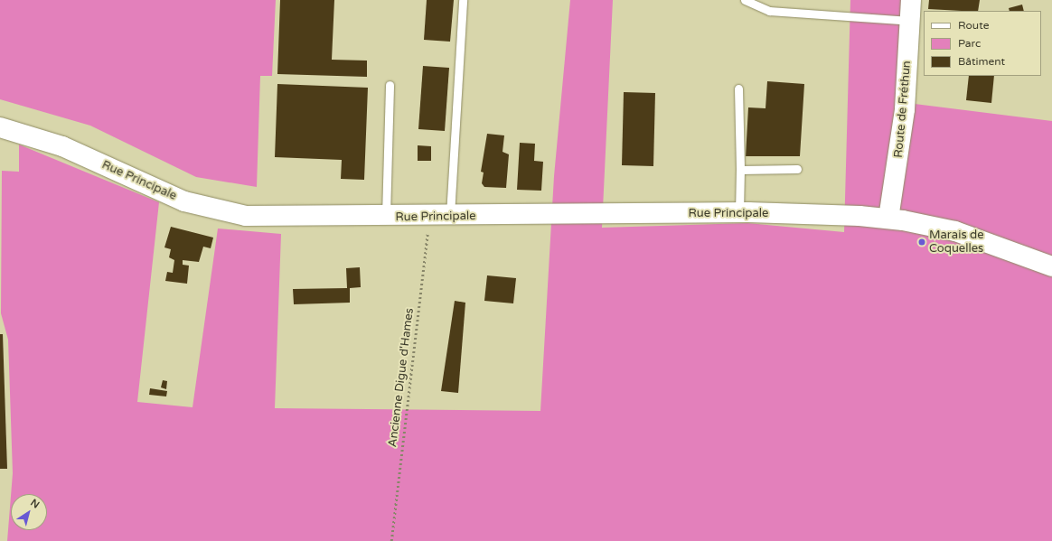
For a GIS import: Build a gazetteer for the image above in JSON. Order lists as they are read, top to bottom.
{
  "streets": {
    "street": ["Route de Fréthun", "Rue Principale"],
    "path": ["Ancienne Digue d'Hames"]
  },
  "crossings": [
    ["Route de Fréthun", "Rue Principale"],
    ["Rue Principale", "Ancienne Digue d'Hames"]
  ],
  "places": ["Marais de Coquelles"],
  "legend": ["Route", "Parc", "Bâtiment"],
  "north": "top right"
}
